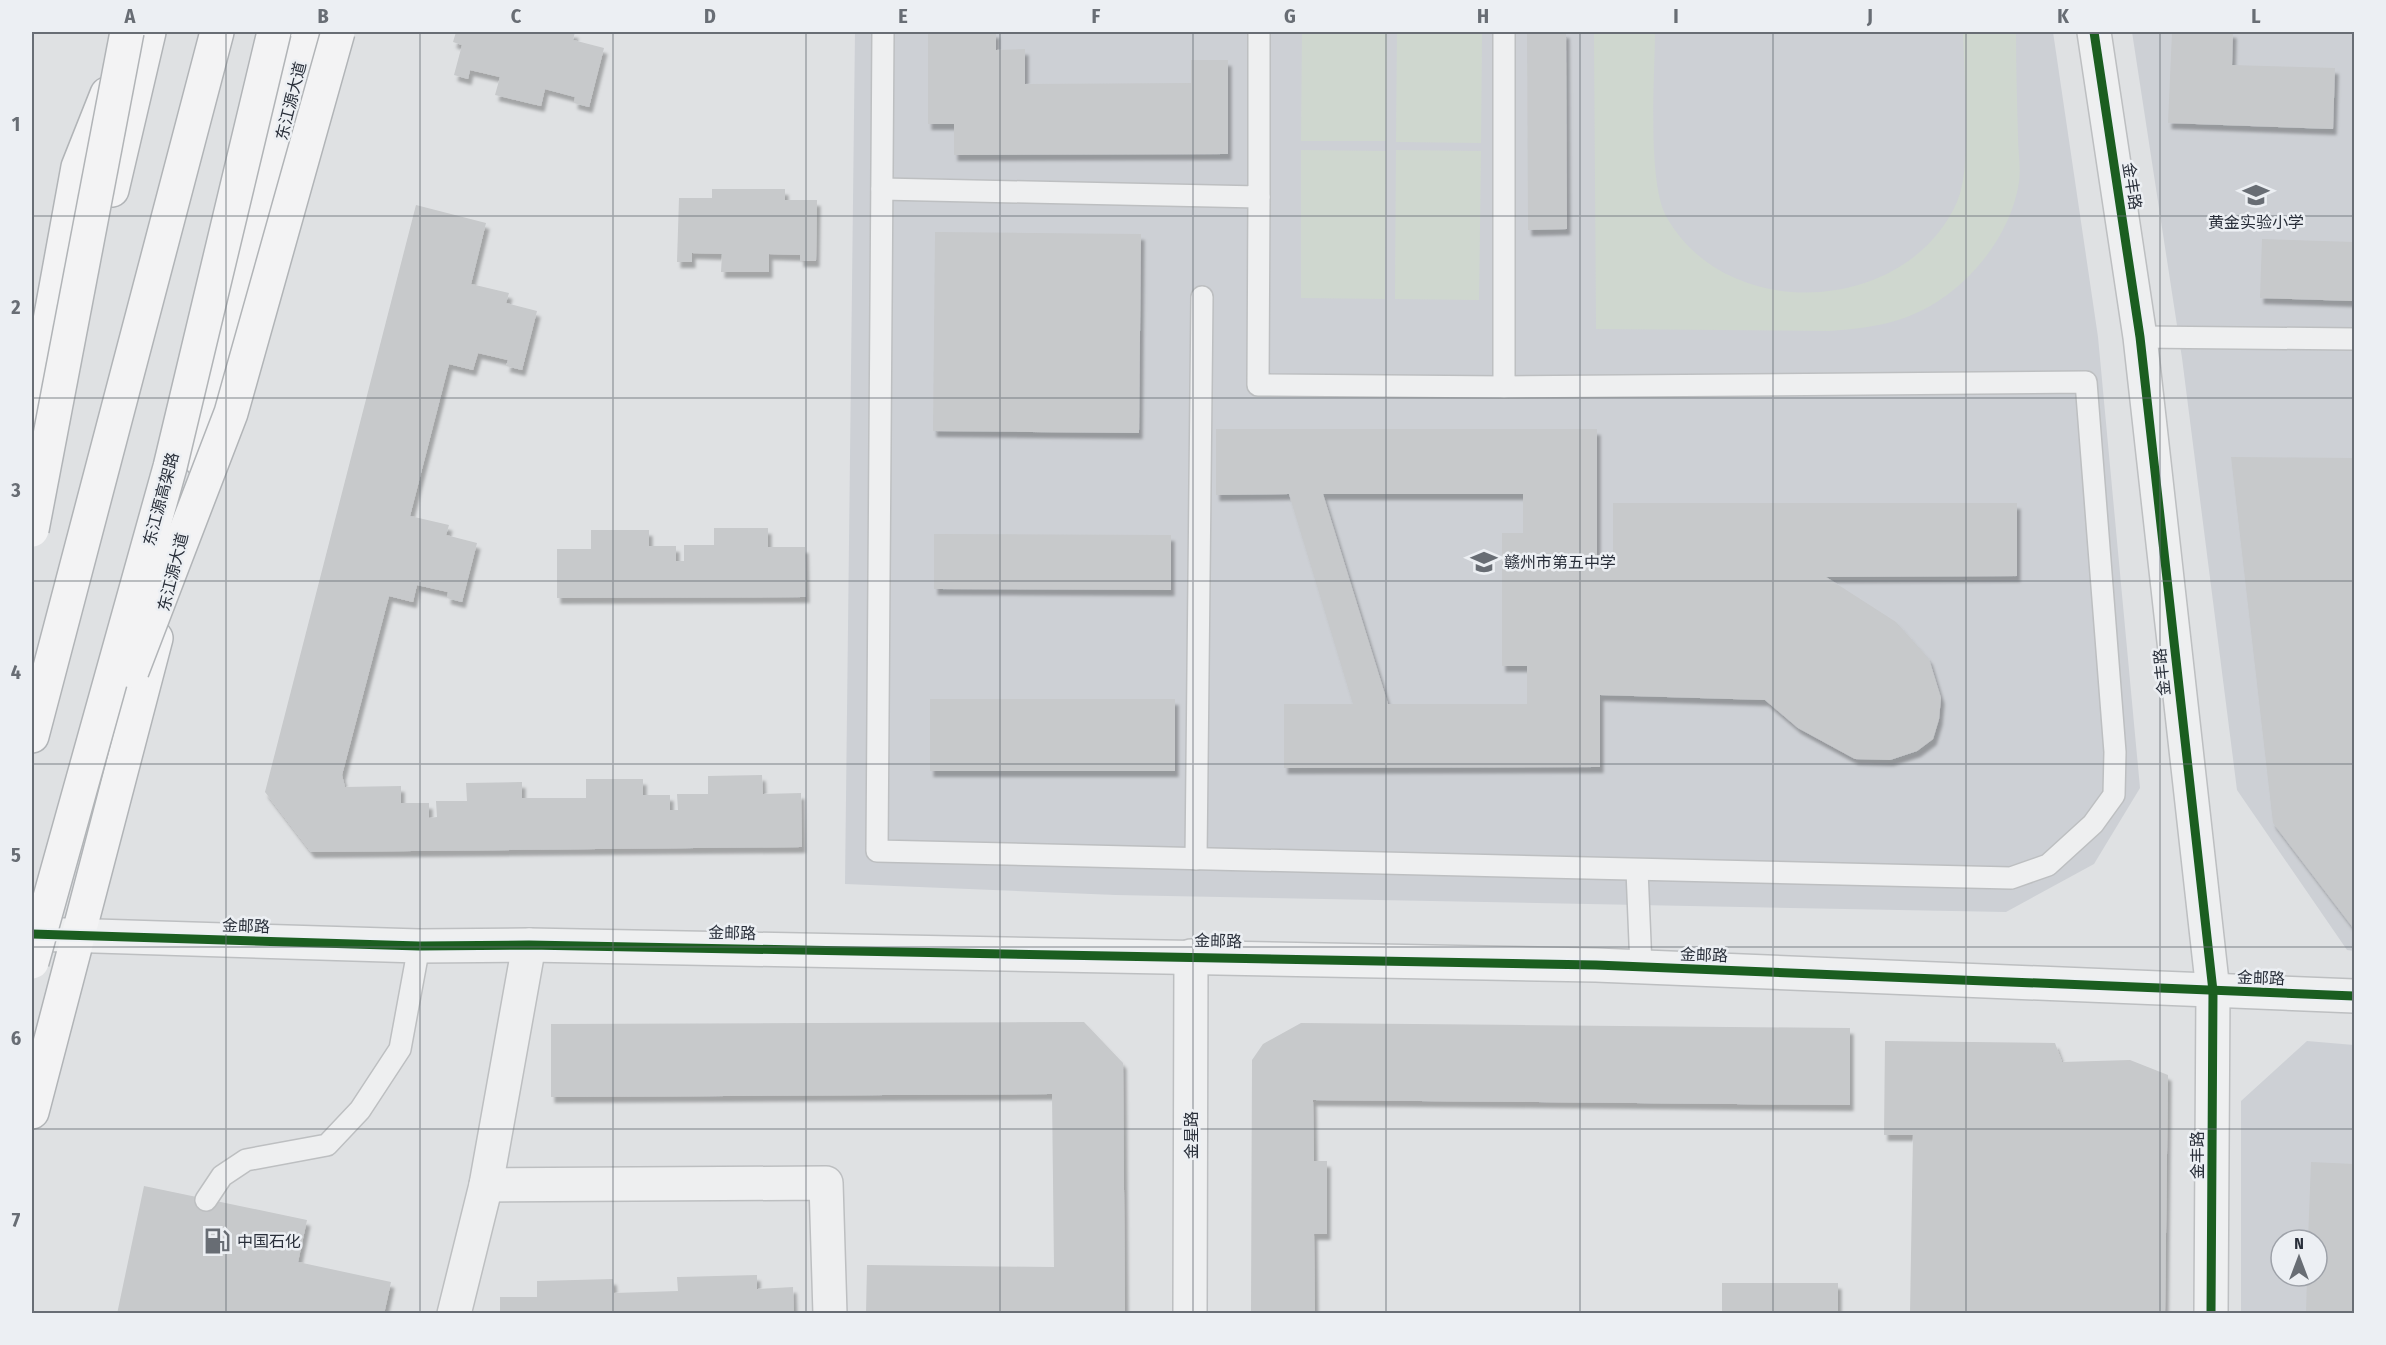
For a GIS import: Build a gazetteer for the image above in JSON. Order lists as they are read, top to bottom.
{
  "streets": {
    "highway": ["东江源大道", "东江源高架路"],
    "street": ["金丰路", "金邮路", "金星路"]
  },
  "crossings": [
    ["东江源大道", "金邮路"],
    ["金丰路", "金邮路"],
    ["金邮路", "金星路"]
  ],
  "places": {
    "school or university": ["黄金实验小学", "赣州市第五中学"],
    "fuel station": ["中国石化"]
  },
  "north": "top",
  "grid": {
    "columns": [
      "A",
      "B",
      "C",
      "D",
      "E",
      "F",
      "G",
      "H",
      "I",
      "J",
      "K",
      "L"
    ],
    "rows": [
      "1",
      "2",
      "3",
      "4",
      "5",
      "6",
      "7"
    ]
  }
}
